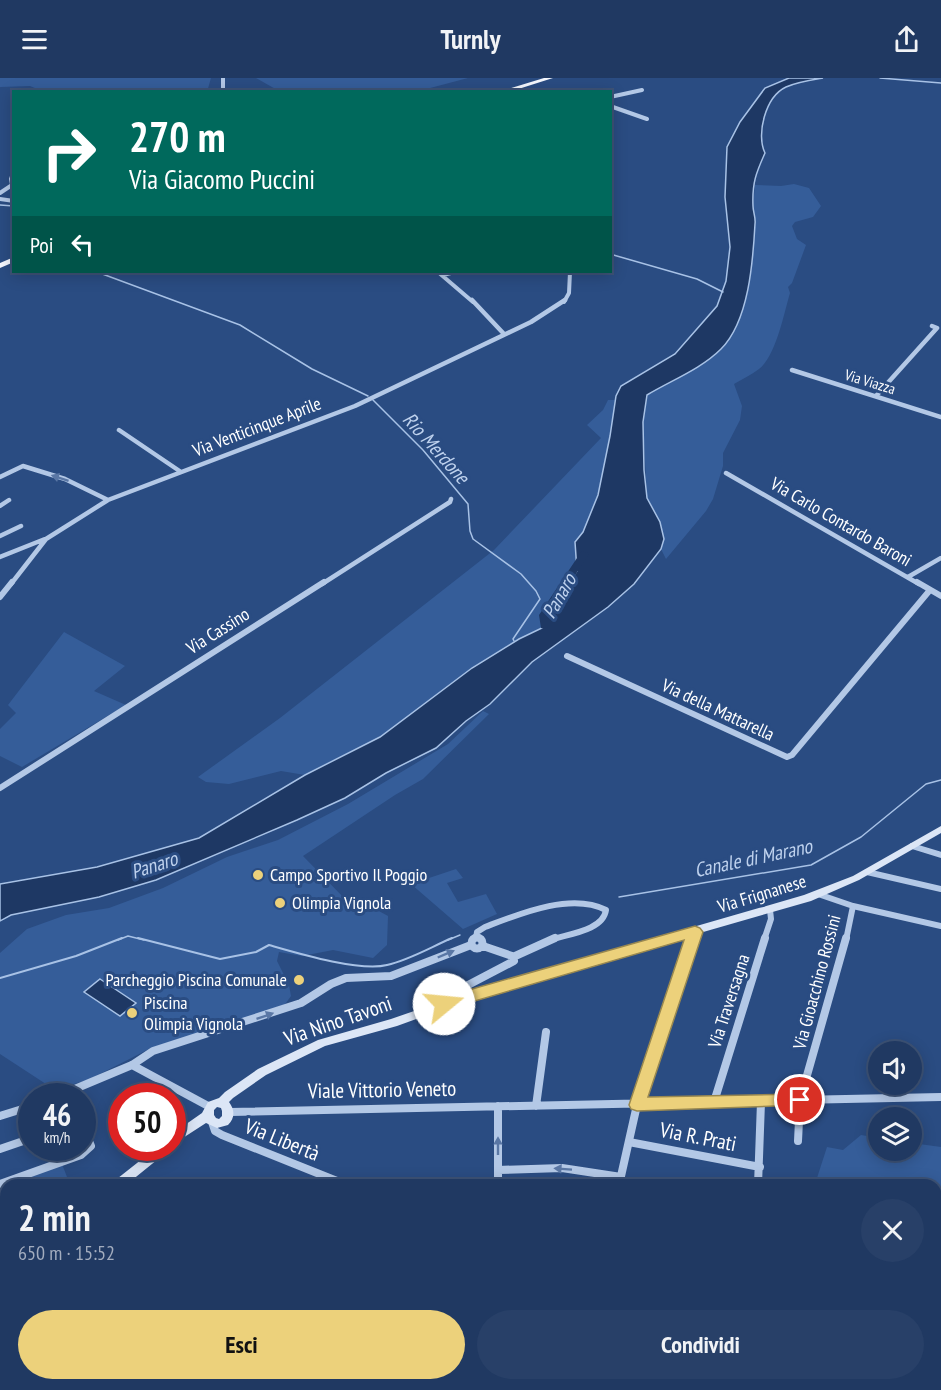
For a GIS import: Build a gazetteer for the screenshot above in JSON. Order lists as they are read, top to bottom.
{
  "streets": {
    "main road": ["Via Frignanese", "Via Nino Tavoni"],
    "street": [
      "Via Viazza",
      "Via Venticinque Aprile",
      "Via Carlo Contardo Baroni",
      "Via Cassino",
      "Via della Mattarella",
      "Via Gioacchino Rossini",
      "Via Traversagna",
      "Viale Vittorio Veneto",
      "Via R. Prati",
      "Via Libertà"
    ]
  },
  "crossings": [
    ["Via Carlo Contardo Baroni", "Via della Mattarella"],
    ["Via Frignanese", "Via Traversagna"],
    ["Via Frignanese", "Via Nino Tavoni"],
    ["Via Gioacchino Rossini", "Viale Vittorio Veneto"],
    ["Via Traversagna", "Viale Vittorio Veneto"],
    ["Via Nino Tavoni", "Via Libertà"]
  ],
  "water": ["Rio Merdone", "Panaro", "Canale di Marano"],
  "places": [
    "Campo Sportivo Il Poggio",
    "Olimpia Vignola",
    "Parcheggio Piscina Comunale",
    "Piscina Olimpia Vignola"
  ],
  "page": {
    "header": "Turnly",
    "turn": ["270 m", "Via Giacomo Puccini"],
    "then": "Poi",
    "speed": "46 km/h",
    "limit": "50",
    "heading": ["2 min", "650 m · 15:52"],
    "buttons": ["Esci", "Condividi"]
  }
}
